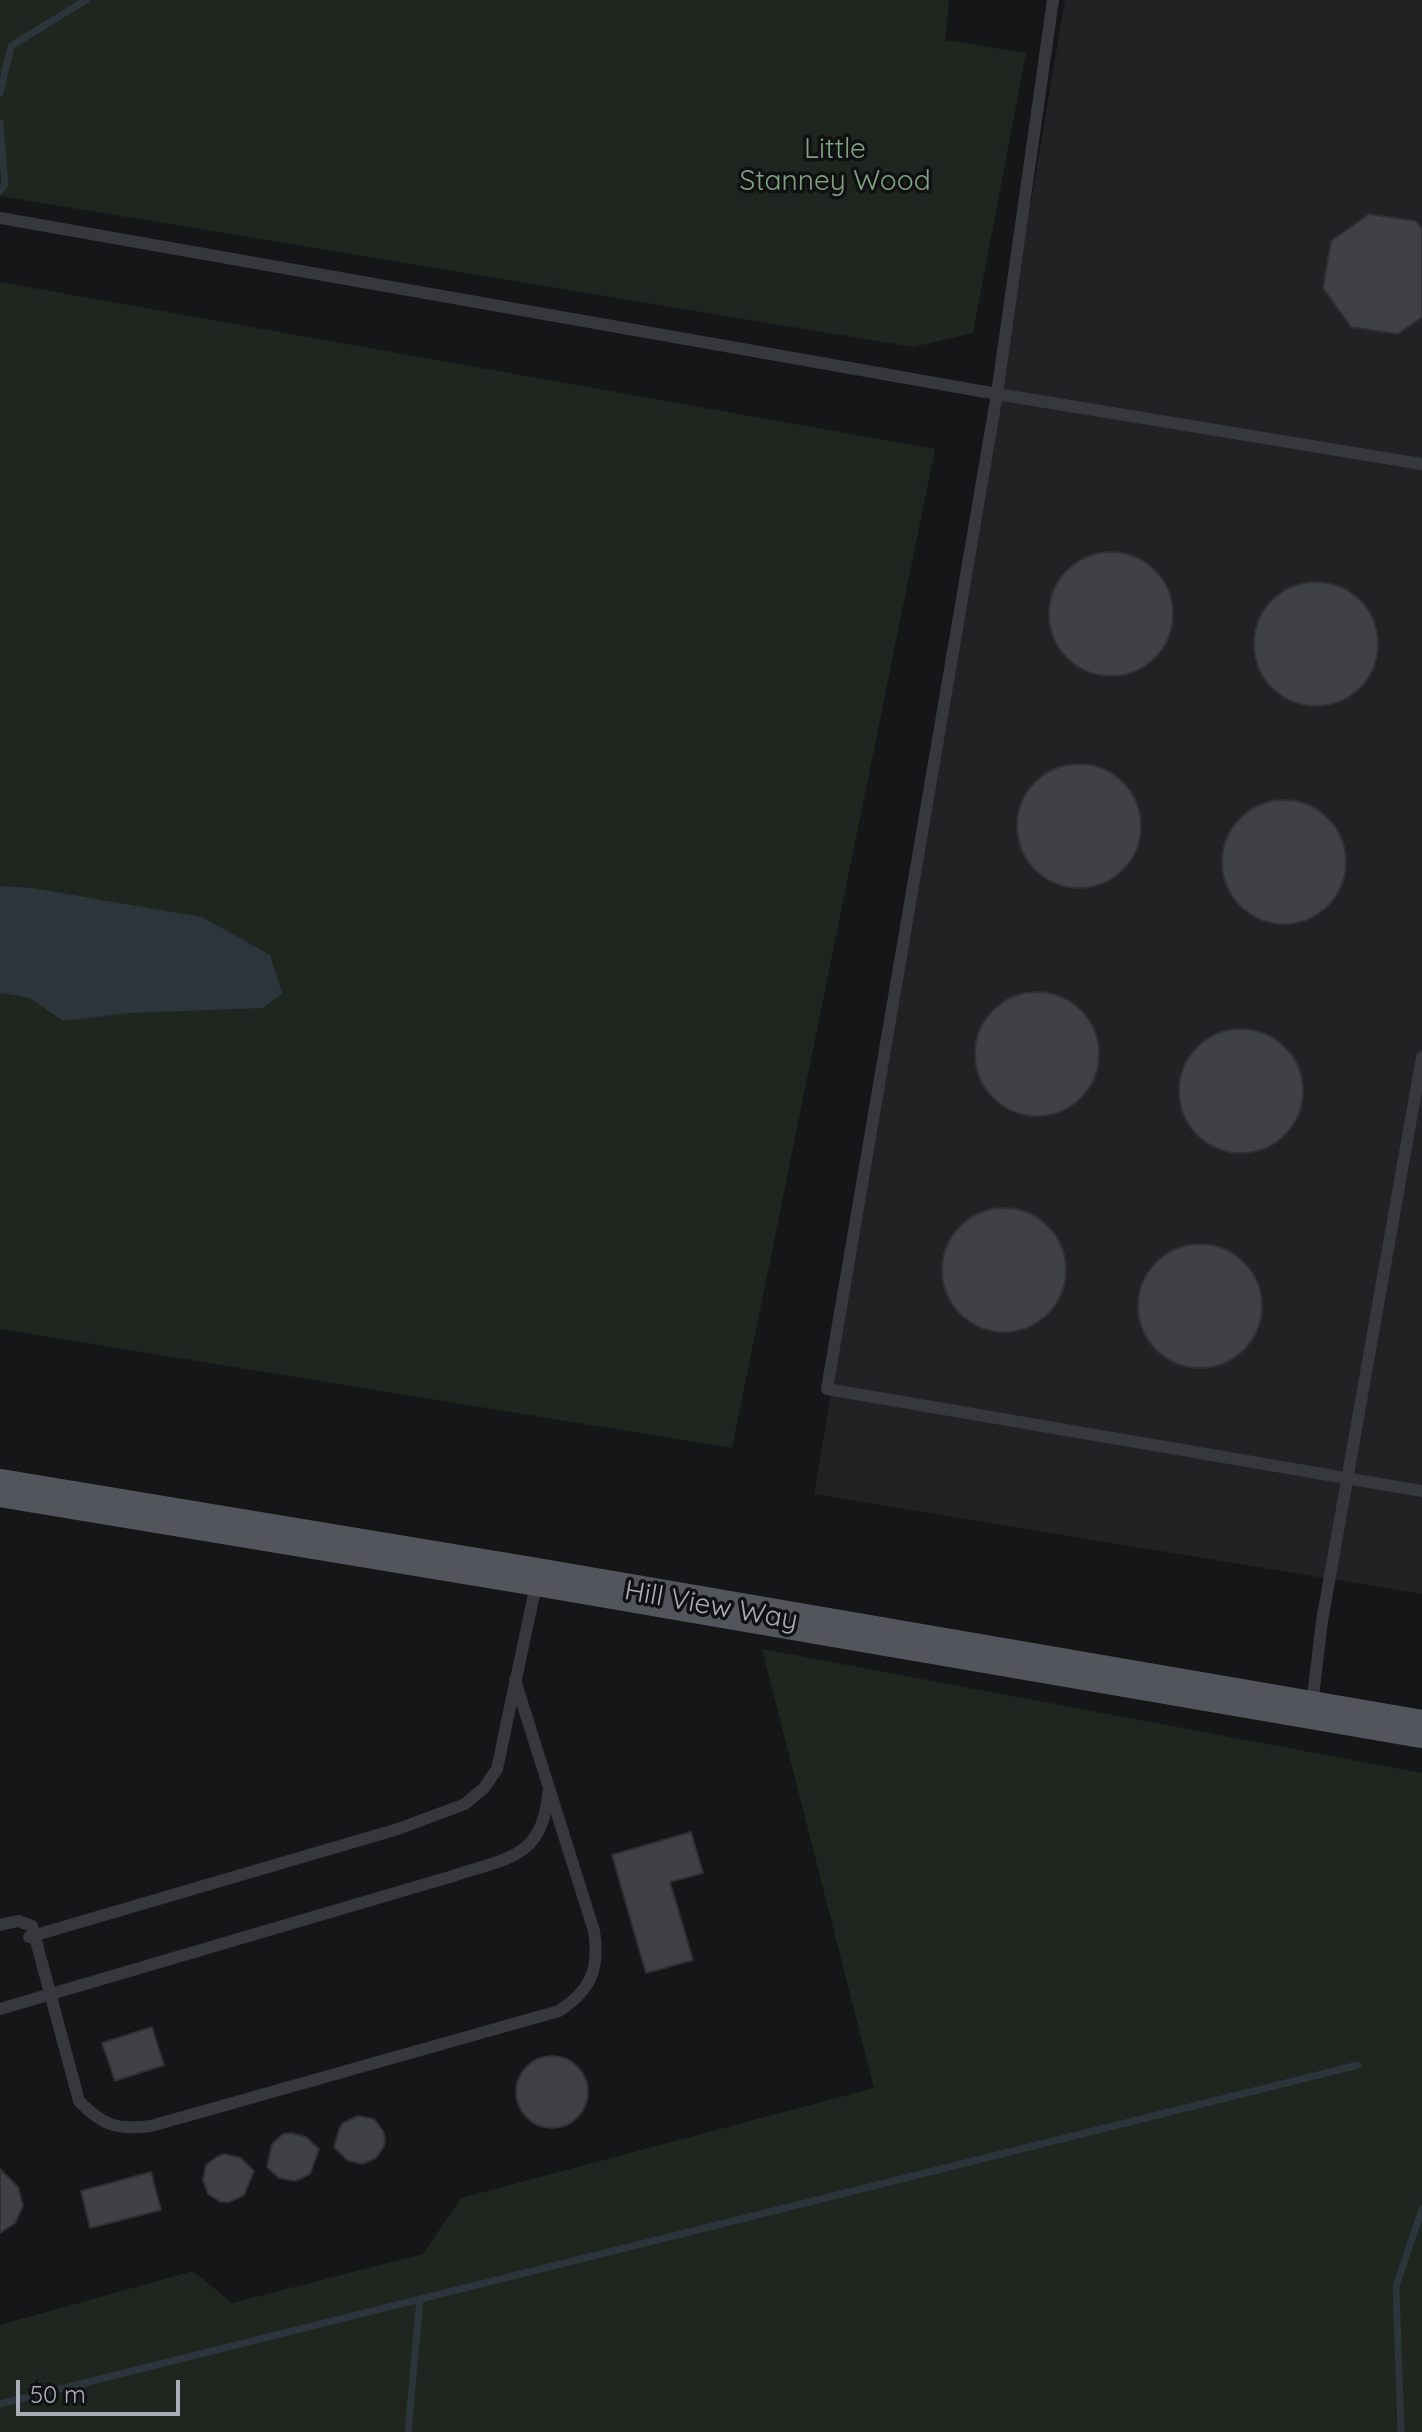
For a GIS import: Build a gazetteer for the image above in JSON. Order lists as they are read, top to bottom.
{
  "streets": {
    "main road": ["Hill View Way"]
  },
  "parks": ["Little Stanney Wood"],
  "scale_bar": "50 m"
}
